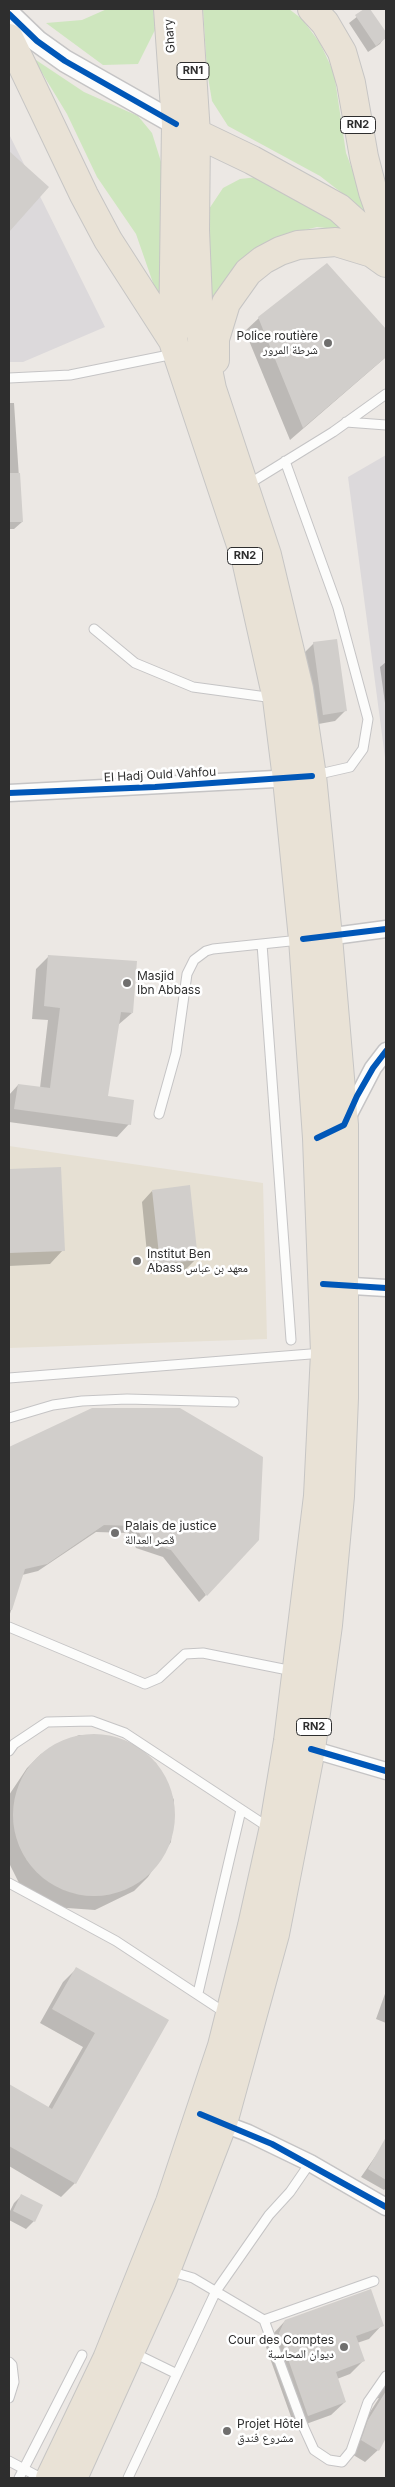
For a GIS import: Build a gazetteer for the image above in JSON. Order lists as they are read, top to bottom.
{
  "streets": {
    "highway": ["Ghary", "RN1", "RN2"],
    "street": ["El Hadj Ould Vahfou"]
  },
  "crossings": [
    ["Ghary", "RN2"],
    ["RN2", "El Hadj Ould Vahfou"]
  ],
  "places": [
    "Police routière شرطة المرور",
    "Masjid Ibn Abbass",
    "Institut Ben Abass معهد بن عباس",
    "Palais de justice قصر العدالة",
    "Cour des Comptes ديوان المحاسبة",
    "Projet Hôtel مشروع فندق"
  ]
}
